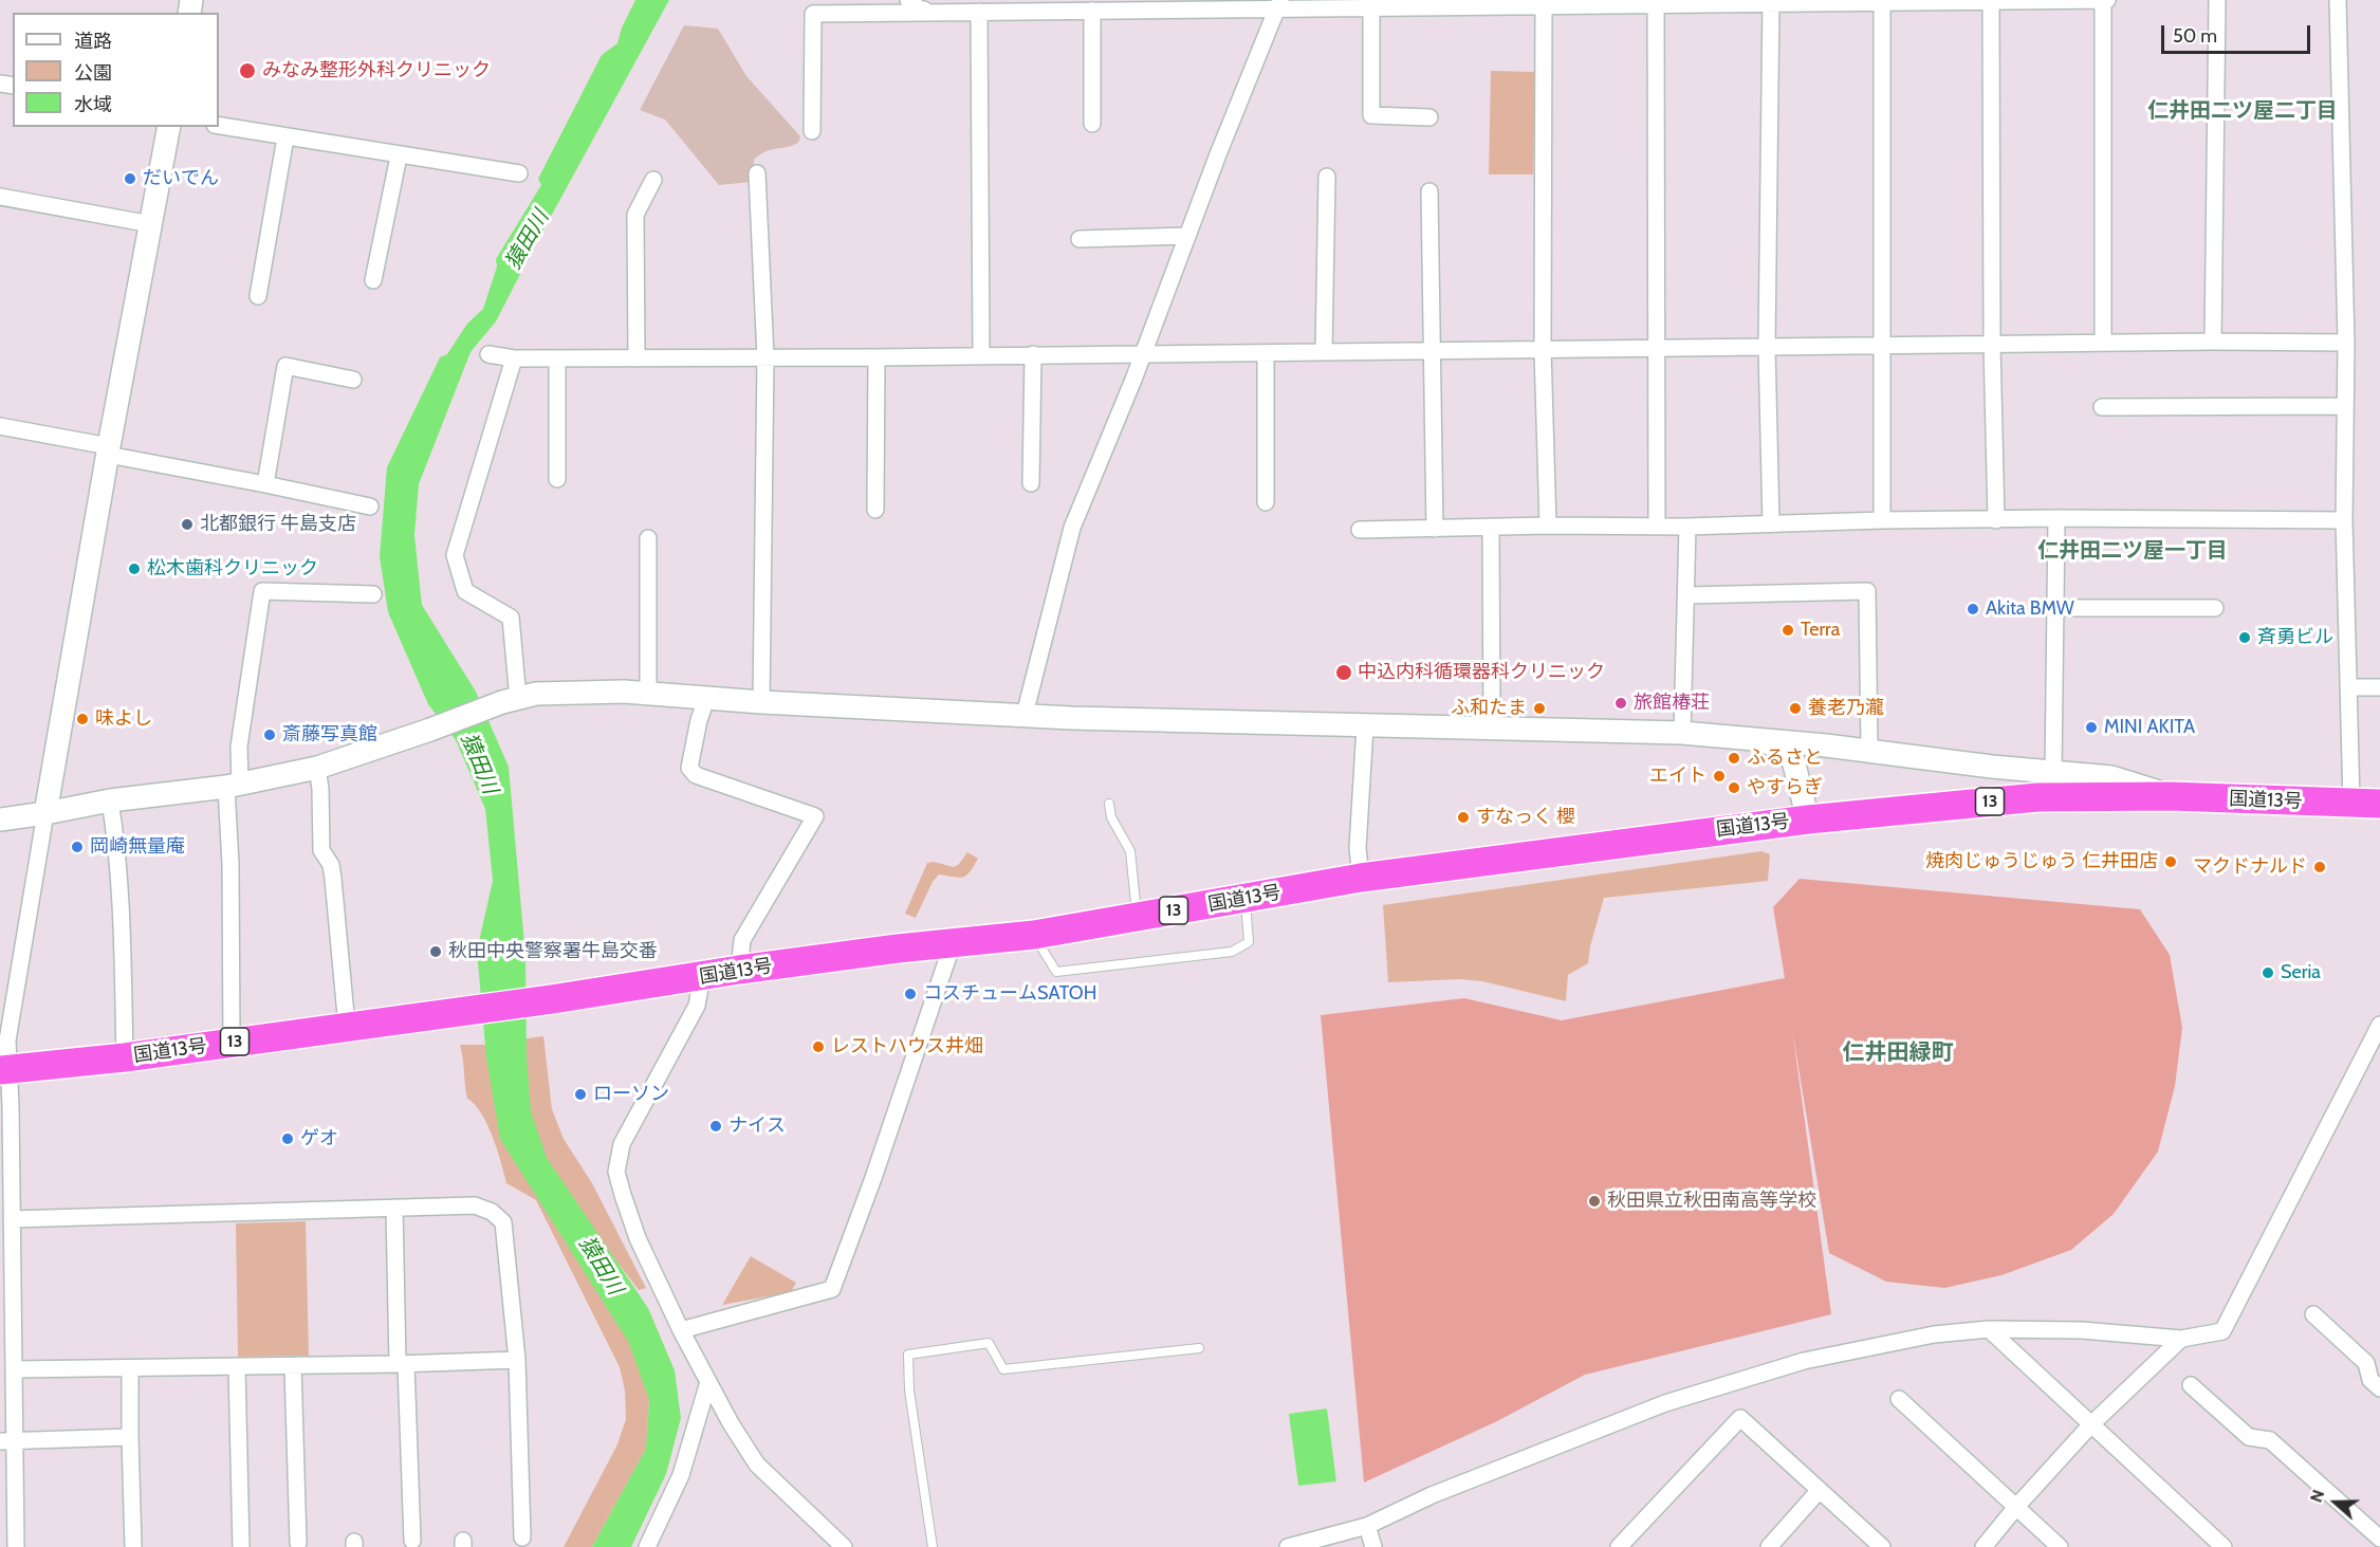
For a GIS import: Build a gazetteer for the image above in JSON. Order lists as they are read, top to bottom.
{
  "streets": {
    "highway": ["国道13号", "13"]
  },
  "districts": ["仁井田二ツ屋二丁目", "仁井田二ツ屋一丁目", "仁井田緑町"],
  "water": ["猿田川"],
  "places": [
    "みなみ整形外科クリニック",
    "だいでん",
    "北都銀行 牛島支店",
    "松木歯科クリニック",
    "Akita BMW",
    "Terra",
    "斉勇ビル",
    "中込内科循環器科クリニック",
    "旅館椿荘",
    "ふ和たま",
    "養老乃瀧",
    "味よし",
    "MINI AKITA",
    "斎藤写真館",
    "ふるさと",
    "エイト",
    "やすらぎ",
    "すなっく 櫻",
    "岡崎無量庵",
    "焼肉じゅうじゅう 仁井田店",
    "マクドナルド",
    "秋田中央警察署牛島交番",
    "Seria",
    "コスチュームSATOH",
    "レストハウス井畑",
    "ローソン",
    "ナイス",
    "ゲオ",
    "秋田県立秋田南高等学校"
  ],
  "legend": ["道路", "公園", "水域"],
  "scale_bar": "50 m",
  "north": "left"
}
